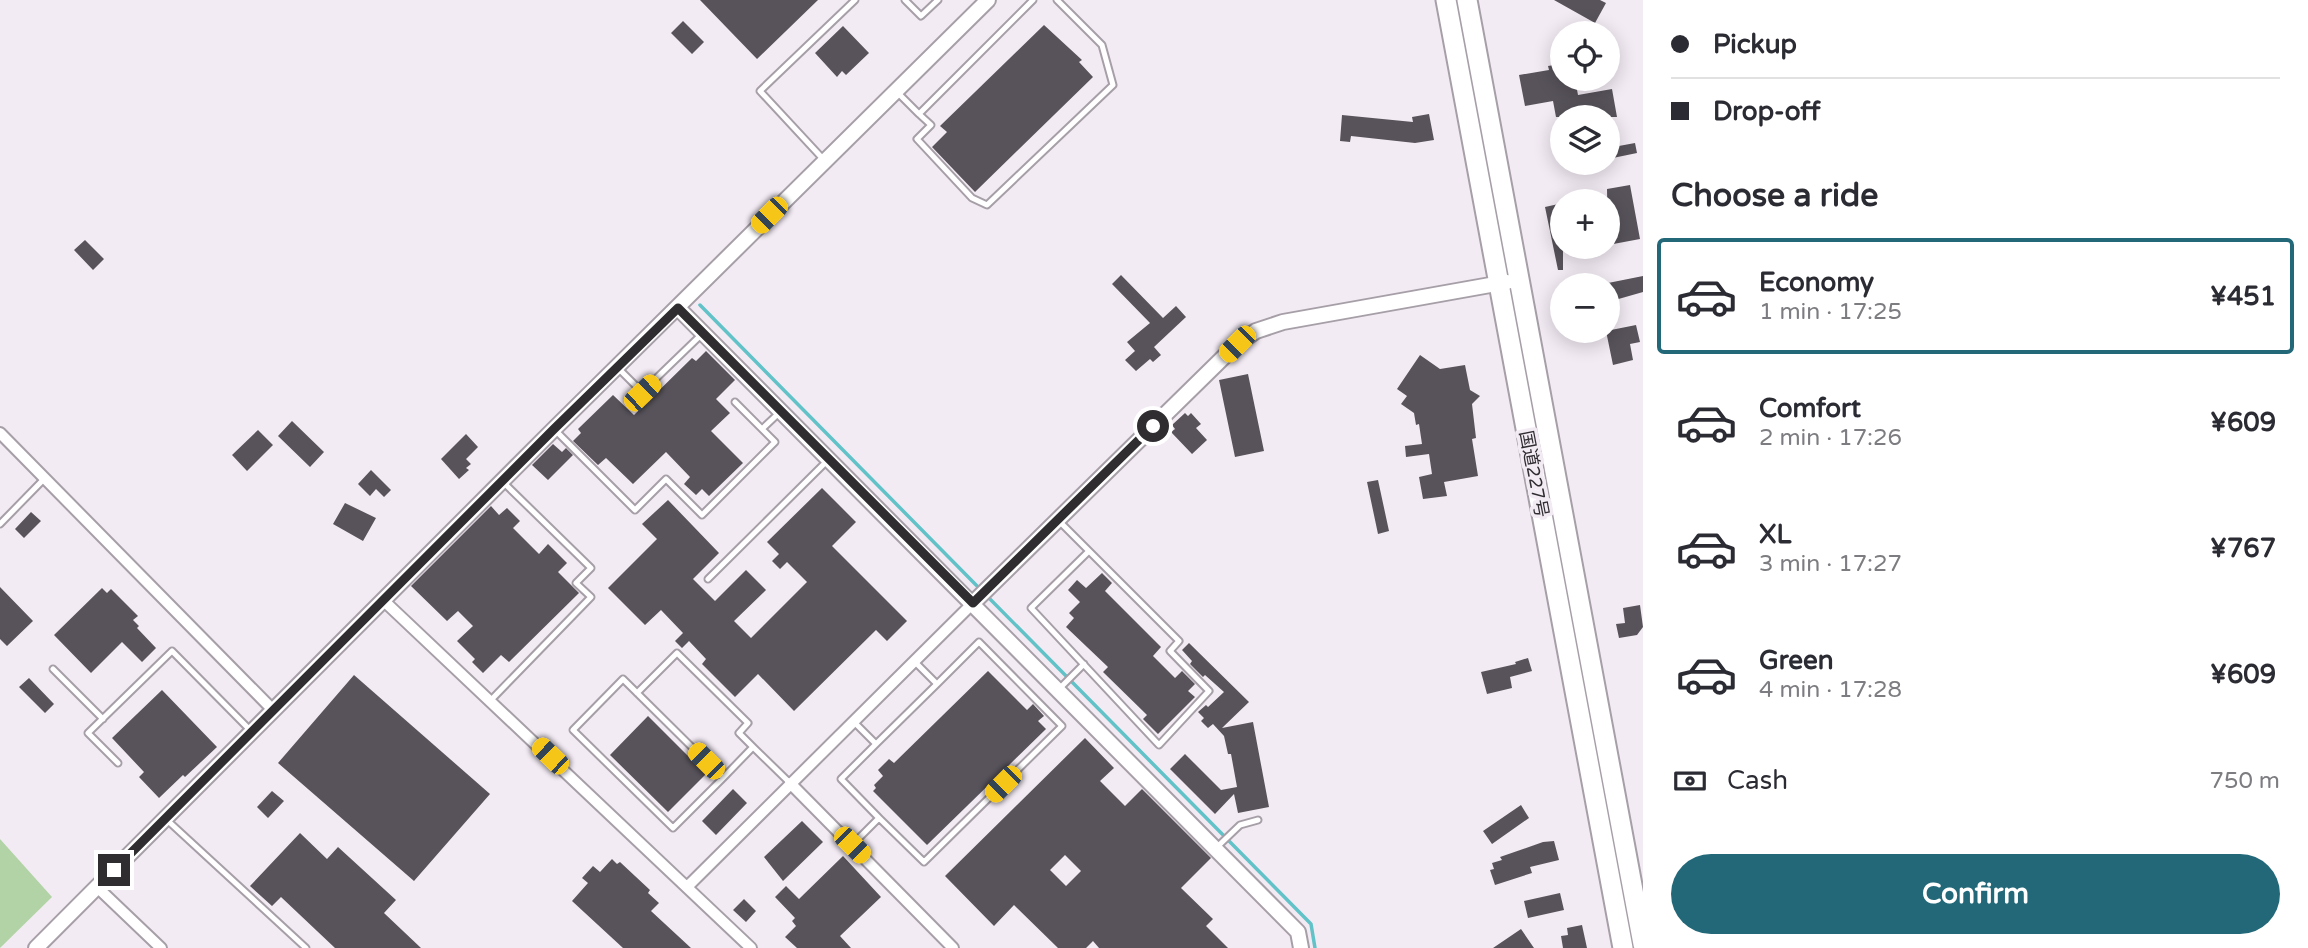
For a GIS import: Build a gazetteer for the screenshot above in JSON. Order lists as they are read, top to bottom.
{
  "streets": {
    "highway": ["国道227号"]
  },
  "page": {
    "banner": ["Pickup", "Drop-off"],
    "map_buttons": ["+", "−"],
    "heading": "Choose a ride",
    "list": [
      {
        "name": "Economy",
        "note": "1 min · 17:25",
        "value": "¥451"
      },
      {
        "name": "Comfort",
        "note": "2 min · 17:26",
        "value": "¥609"
      },
      {
        "name": "XL",
        "note": "3 min · 17:27",
        "value": "¥767"
      },
      {
        "name": "Green",
        "note": "4 min · 17:28",
        "value": "¥609"
      }
    ],
    "pay": ["Cash", "750 m"],
    "buttons": "Confirm"
  }
}
